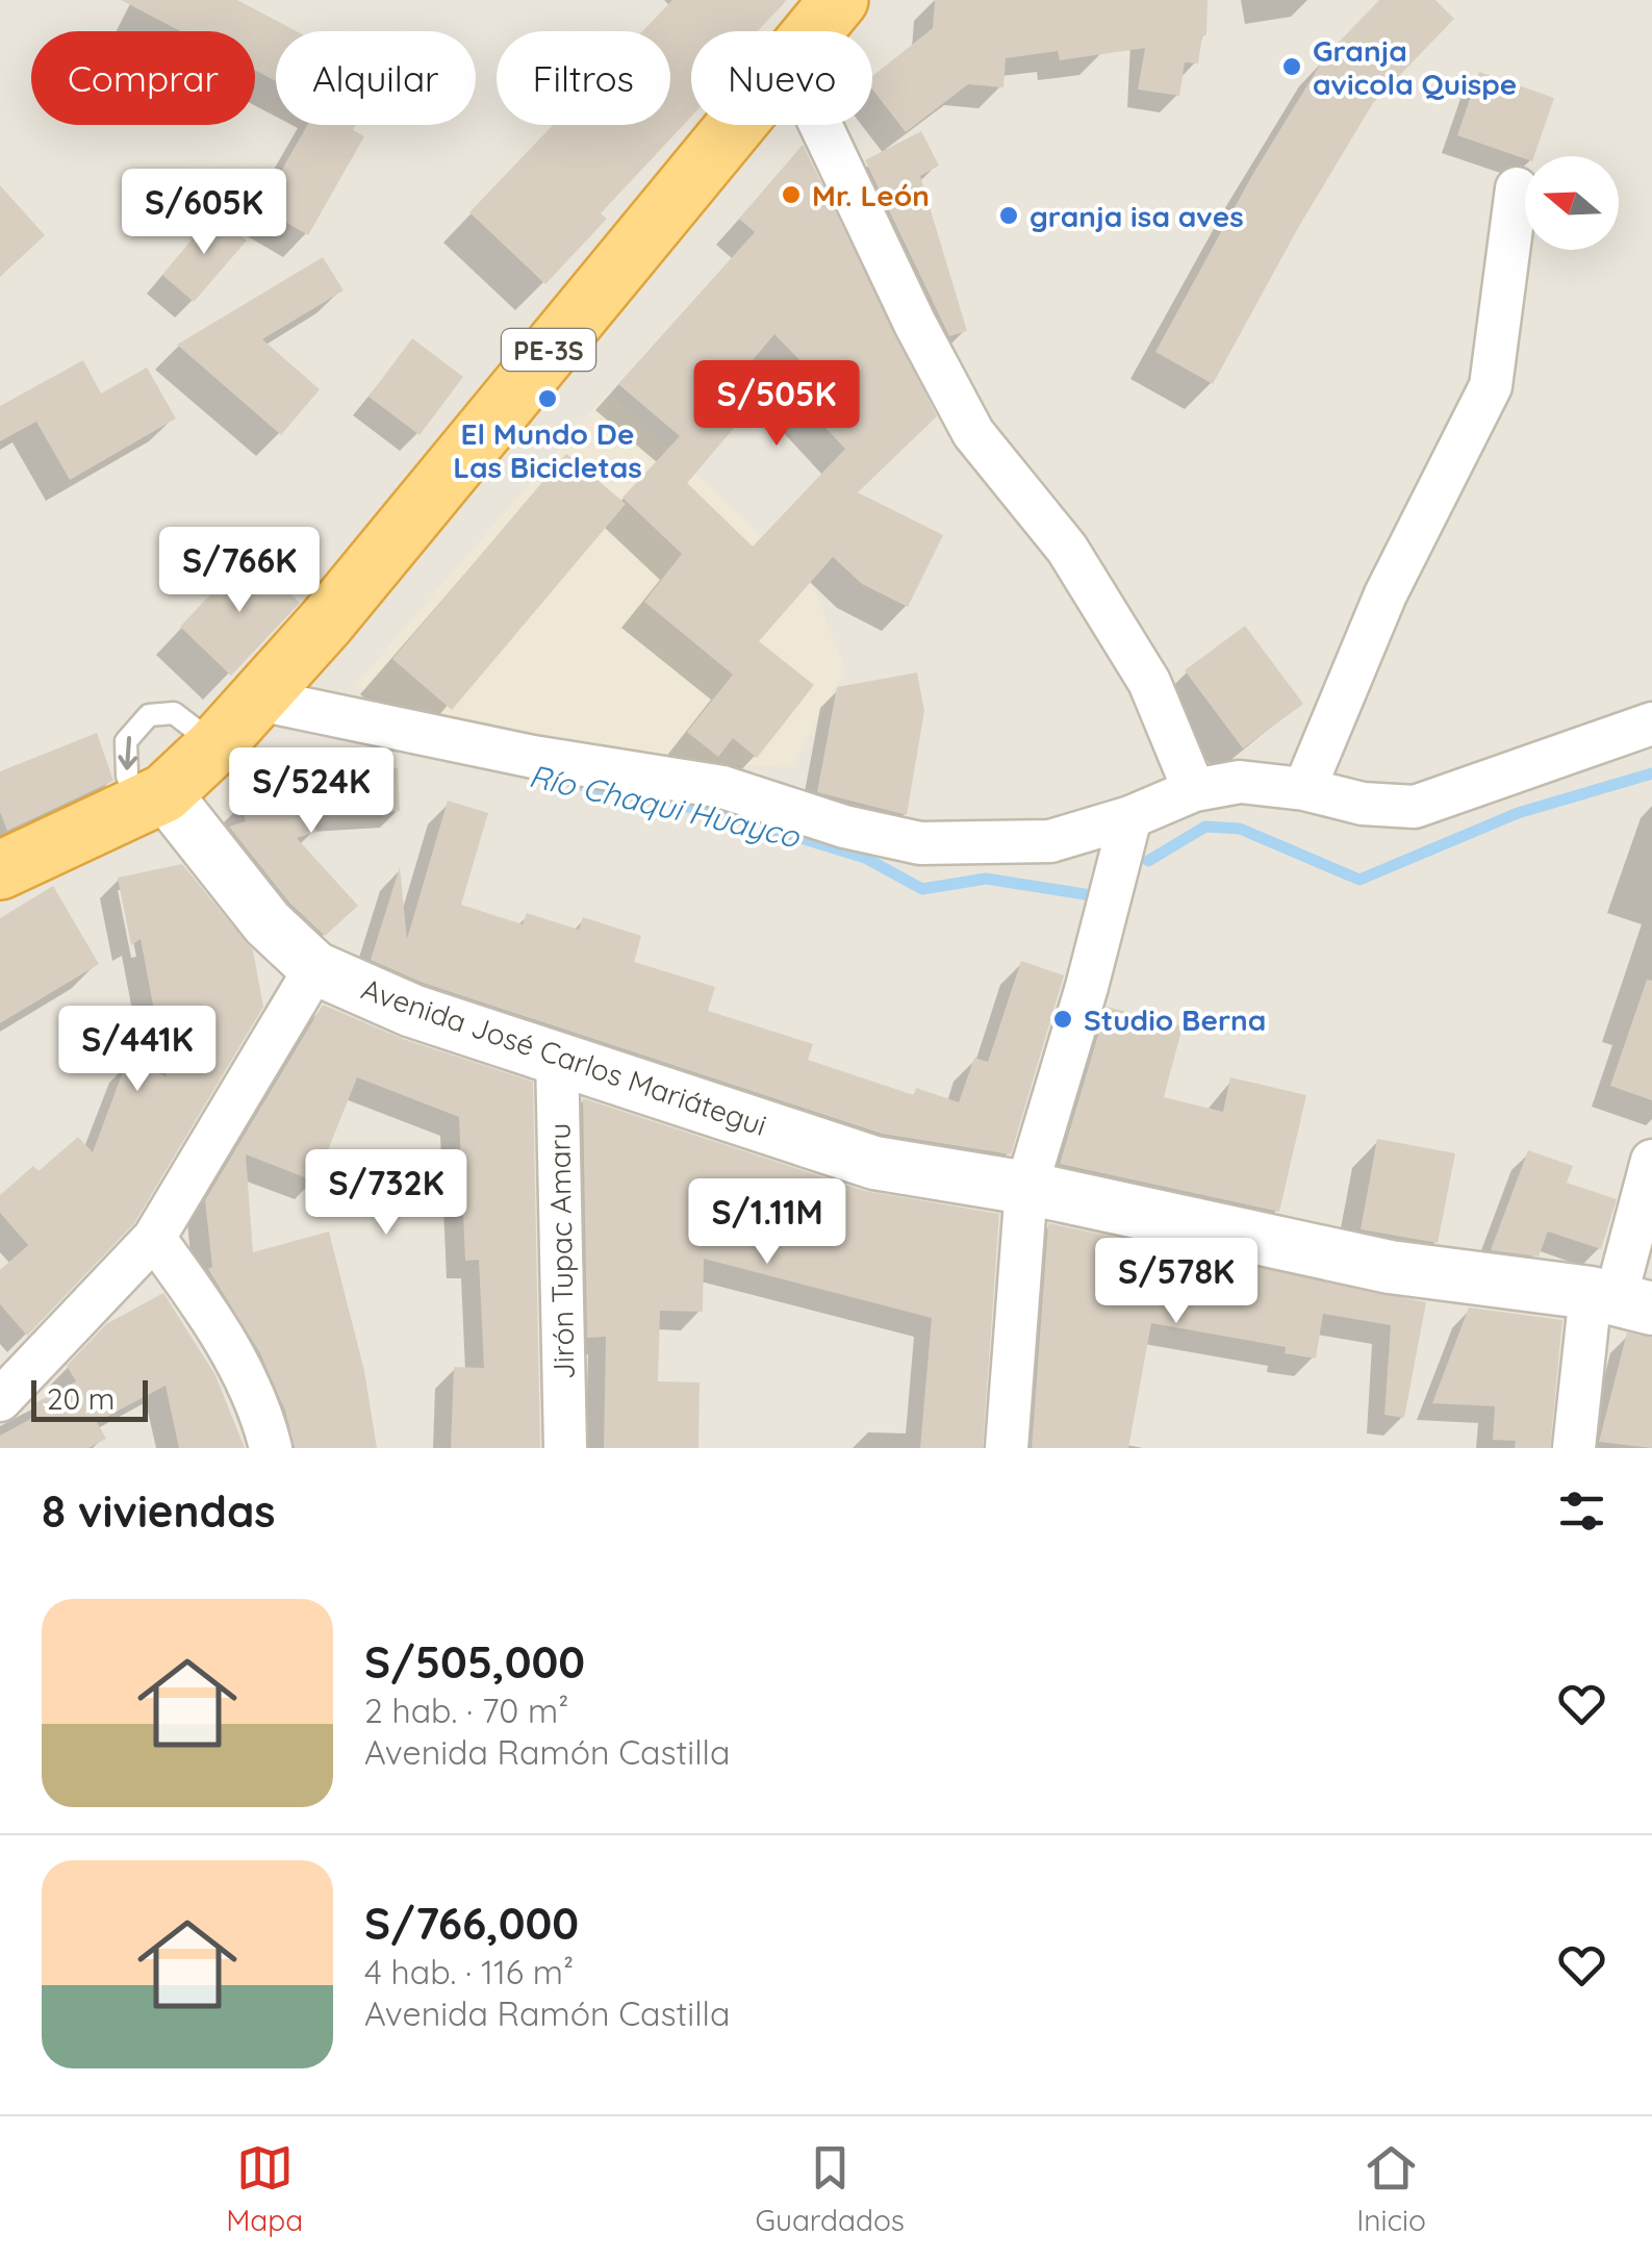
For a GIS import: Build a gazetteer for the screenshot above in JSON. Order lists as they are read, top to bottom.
{
  "streets": {
    "highway": ["PE-3S"],
    "street": ["Avenida José Carlos Mariátegui", "Jirón Tupac Amaru"]
  },
  "crossings": [
    ["PE-3S", "Avenida José Carlos Mariátegui"],
    ["Avenida José Carlos Mariátegui", "Jirón Tupac Amaru"]
  ],
  "water": ["Río Chaqui Huayco"],
  "places": [
    "Granja avicola Quispe",
    "Mr. León",
    "granja isa aves",
    "El Mundo De Las Bicicletas",
    "Studio Berna"
  ],
  "scale_bar": "20 m",
  "north": "left",
  "page": {
    "chip": [
      "Comprar",
      "Alquilar",
      "Filtros",
      "Nuevo"
    ],
    "price": [
      "S/605K",
      "S/505K",
      "S/766K",
      "S/524K",
      "S/441K",
      "S/732K",
      "S/1.11M",
      "S/578K"
    ],
    "scale": "20 m",
    "heading": "8 viviendas",
    "list": [
      {
        "name": "S/505,000",
        "note": "2 hab. · 70 m² · Avenida Ramón Castilla"
      },
      {
        "name": "S/766,000",
        "note": "4 hab. · 116 m² · Avenida Ramón Castilla"
      }
    ],
    "tabs": ["Mapa", "Guardados", "Inicio"]
  }
}
